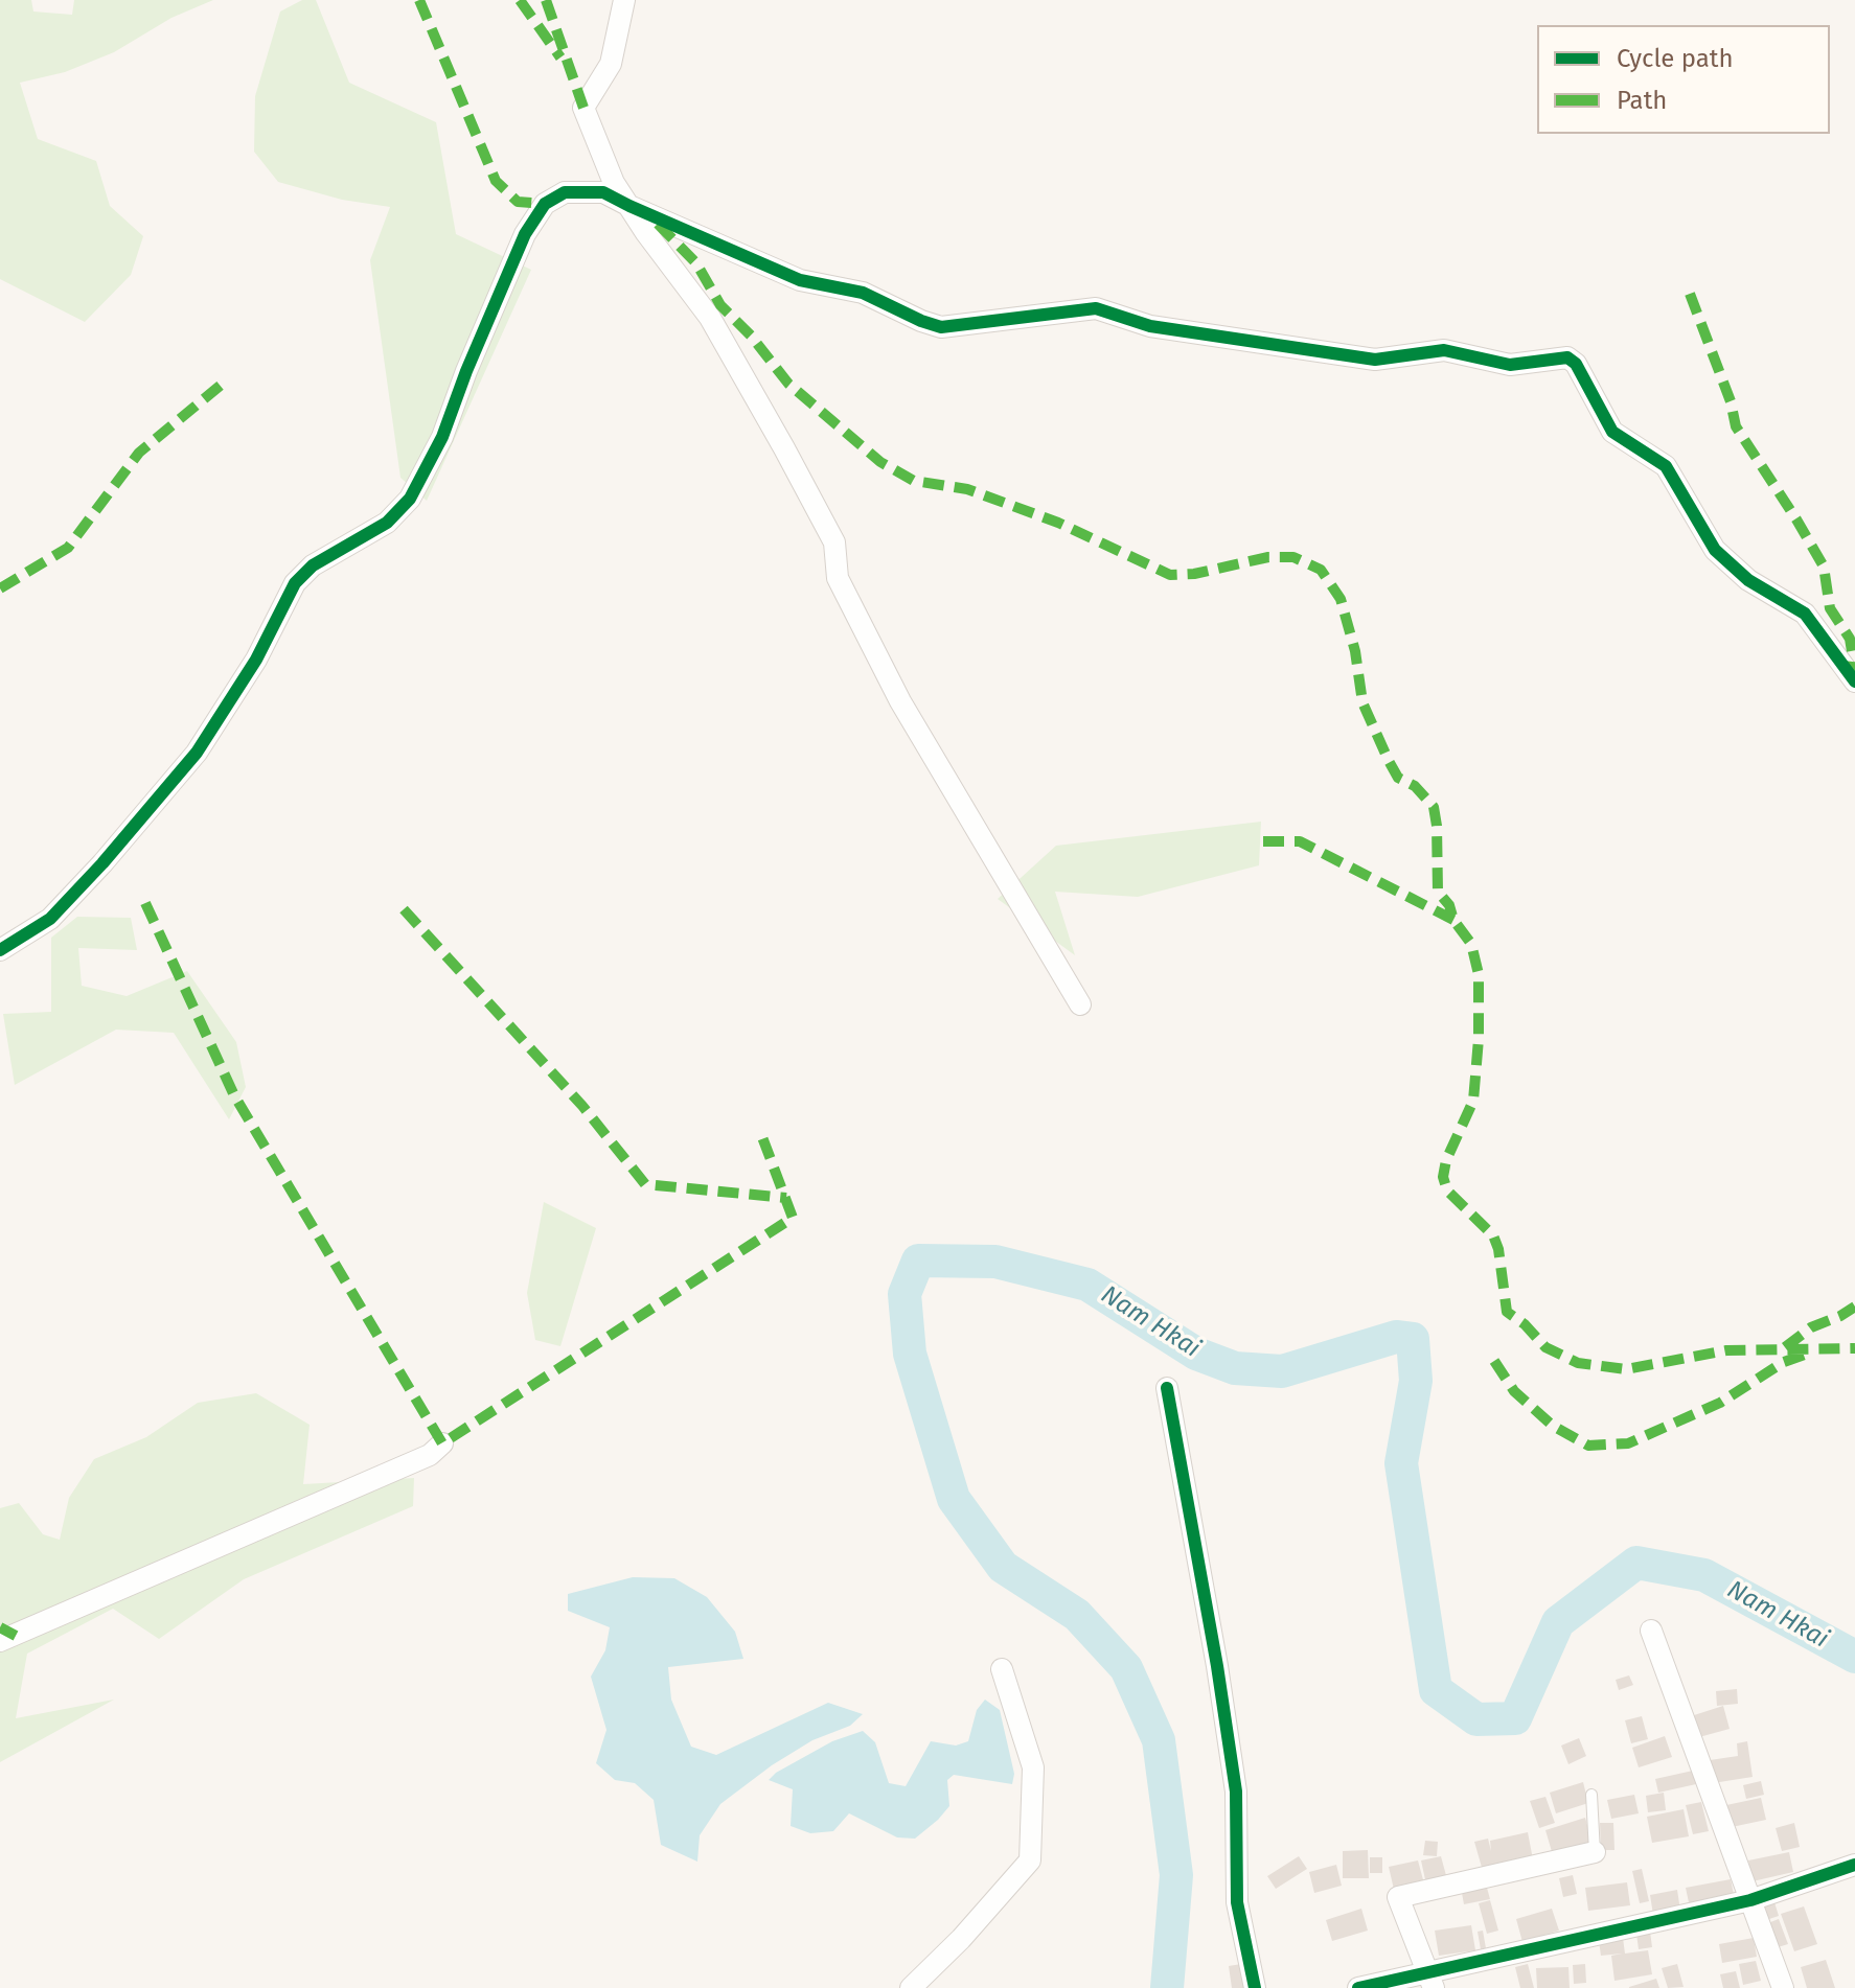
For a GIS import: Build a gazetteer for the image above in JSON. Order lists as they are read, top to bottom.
{
  "water": ["Nam Hkai"],
  "legend": ["Cycle path", "Path"]
}
